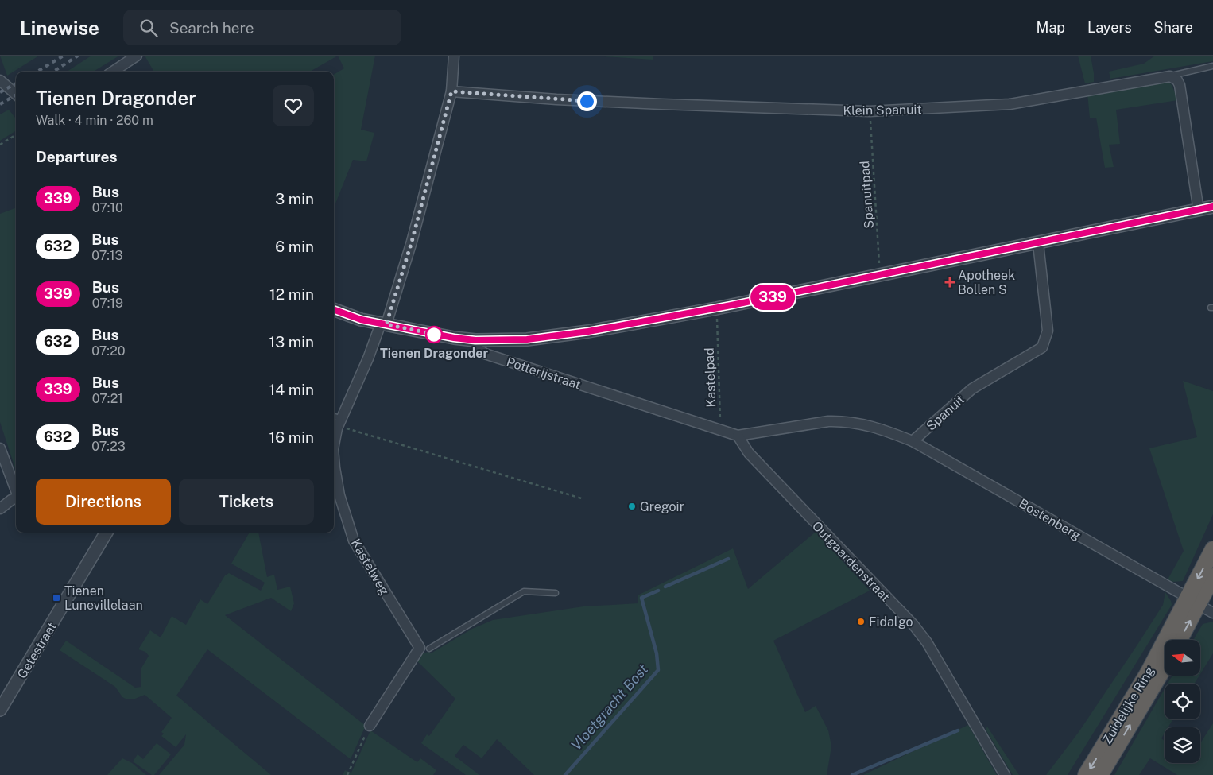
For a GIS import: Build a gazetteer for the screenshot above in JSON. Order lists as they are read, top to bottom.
{
  "streets": {
    "highway": ["Zuidelijke Ring"],
    "street": [
      "Klein Spanuit",
      "Potterijstraat",
      "Spanuit",
      "Bostenberg",
      "Outgaardenstraat",
      "Kastelweg",
      "Getestraat"
    ],
    "path": ["Spanuitpad", "Kastelpad"]
  },
  "crossings": [
    ["Klein Spanuit", "Spanuitpad"],
    ["Klein Spanuit", "Kastelweg"],
    ["Potterijstraat", "Kastelpad"],
    ["Potterijstraat", "Outgaardenstraat"],
    ["Spanuit", "Bostenberg"],
    ["Bostenberg", "Zuidelijke Ring"]
  ],
  "water": ["Vloetgracht Bost"],
  "places": {
    "health": ["Apotheek Bollen S"],
    "other": ["Tienen Dragonder", "Gregoir", "Fidalgo"],
    "transit": ["Tienen Lunevillelaan"]
  },
  "lines": ["bus line 339"],
  "north": "left",
  "page": {
    "header": "Linewise",
    "search": "Search here",
    "nav": ["Map", "Layers", "Share"],
    "on_map": "339",
    "heading": [
      ["Tienen Dragonder", "Walk · 4 min · 260 m"],
      "Departures"
    ],
    "list": [
      {
        "mark": "339",
        "name": "Bus",
        "note": "07:10",
        "value": "3 min"
      },
      {
        "mark": "632",
        "name": "Bus",
        "note": "07:13",
        "value": "6 min"
      },
      {
        "mark": "339",
        "name": "Bus",
        "note": "07:19",
        "value": "12 min"
      },
      {
        "mark": "632",
        "name": "Bus",
        "note": "07:20",
        "value": "13 min"
      },
      {
        "mark": "339",
        "name": "Bus",
        "note": "07:21",
        "value": "14 min"
      },
      {
        "mark": "632",
        "name": "Bus",
        "note": "07:23",
        "value": "16 min"
      }
    ],
    "buttons": ["Directions", "Tickets"]
  }
}
